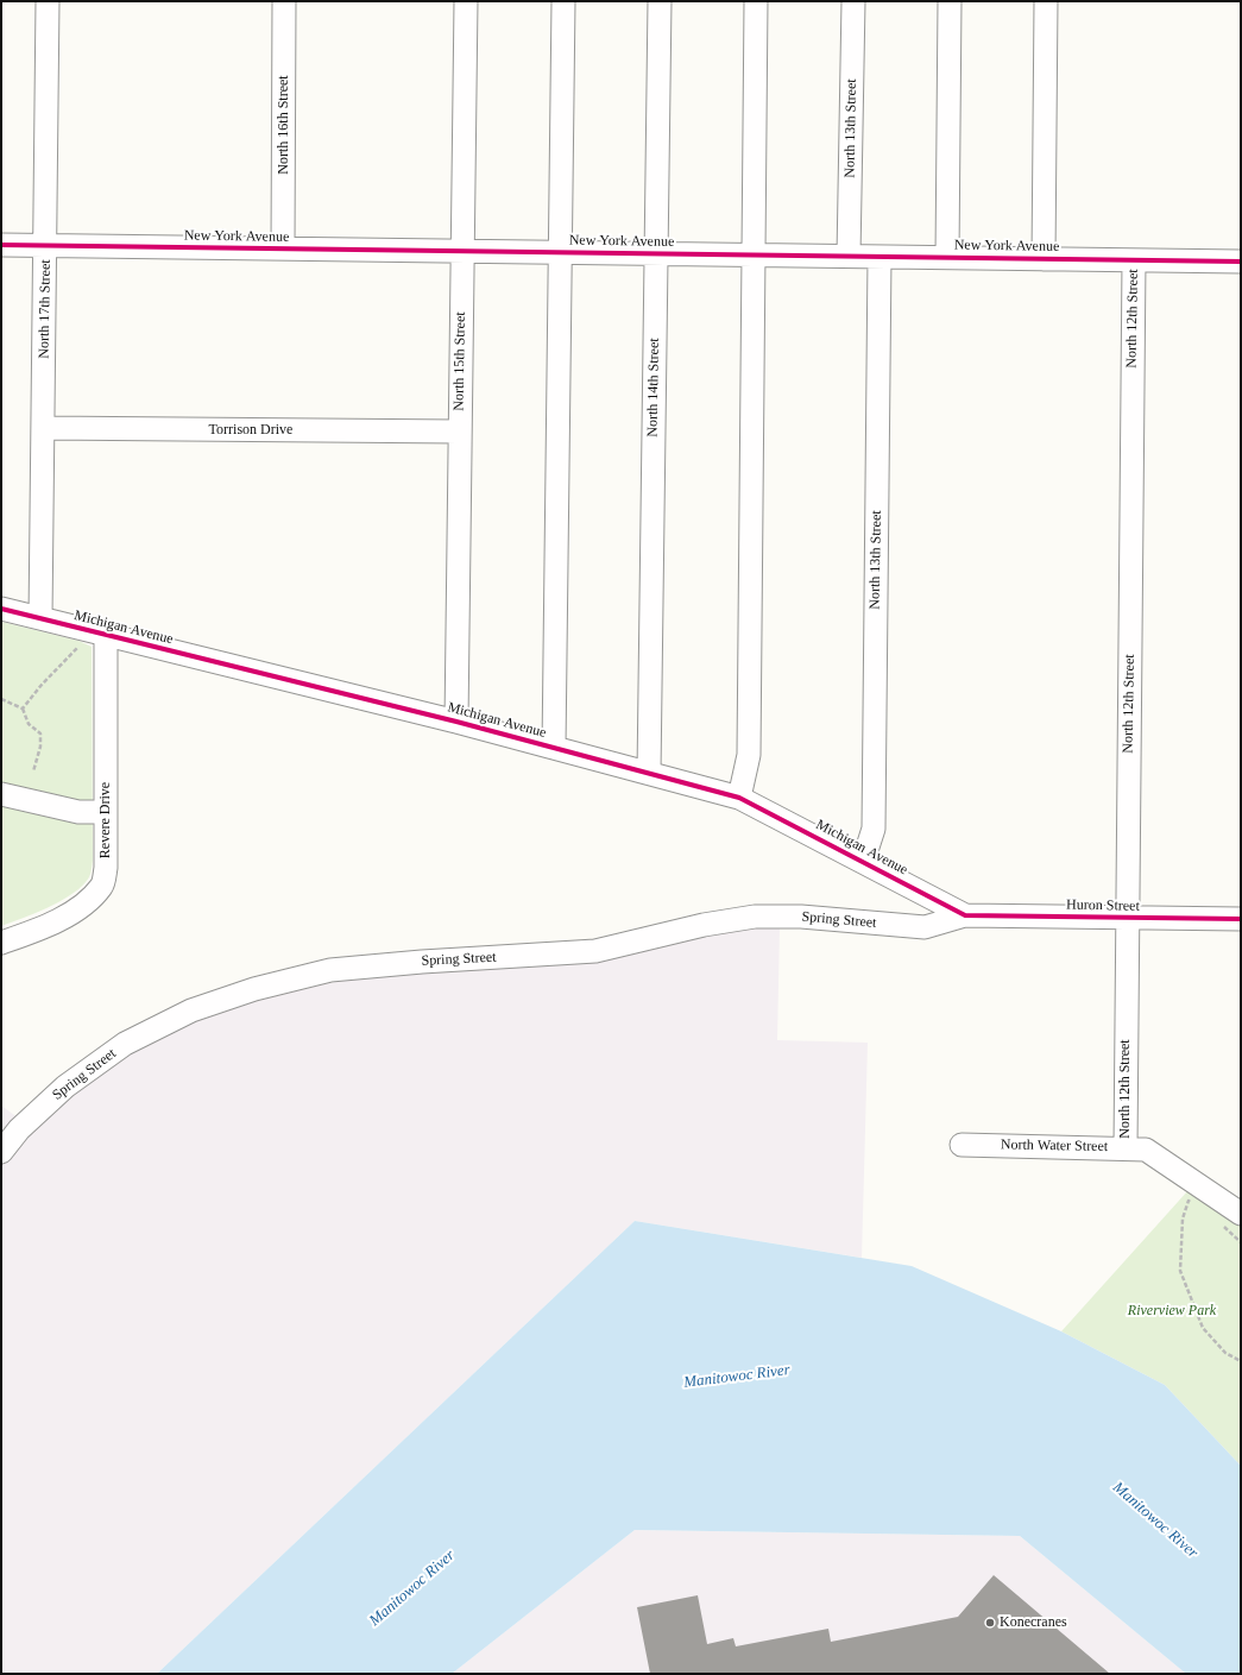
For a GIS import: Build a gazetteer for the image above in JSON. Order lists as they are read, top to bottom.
{
  "streets": {
    "street": [
      "North 16th Street",
      "North 13th Street",
      "New York Avenue",
      "North 17th Street",
      "North 12th Street",
      "North 15th Street",
      "North 14th Street",
      "Torrison Drive",
      "Michigan Avenue",
      "Revere Drive",
      "Huron Street",
      "Spring Street",
      "North Water Street"
    ]
  },
  "crossings": [
    ["North 16th Street", "New York Avenue"],
    ["North 13th Street", "New York Avenue"],
    ["North 13th Street", "Michigan Avenue"],
    ["New York Avenue", "North 17th Street"],
    ["New York Avenue", "North 12th Street"],
    ["New York Avenue", "North 15th Street"],
    ["New York Avenue", "North 14th Street"],
    ["North 17th Street", "Torrison Drive"],
    ["North 17th Street", "Michigan Avenue"],
    ["North 12th Street", "Huron Street"],
    ["North 12th Street", "North Water Street"],
    ["North 15th Street", "Torrison Drive"],
    ["North 15th Street", "Michigan Avenue"],
    ["North 14th Street", "Michigan Avenue"],
    ["Michigan Avenue", "Revere Drive"],
    ["Michigan Avenue", "Huron Street"],
    ["Michigan Avenue", "Spring Street"],
    ["Huron Street", "Spring Street"]
  ],
  "water": ["Manitowoc River"],
  "parks": ["Riverview Park"],
  "places": ["Konecranes"]
}
